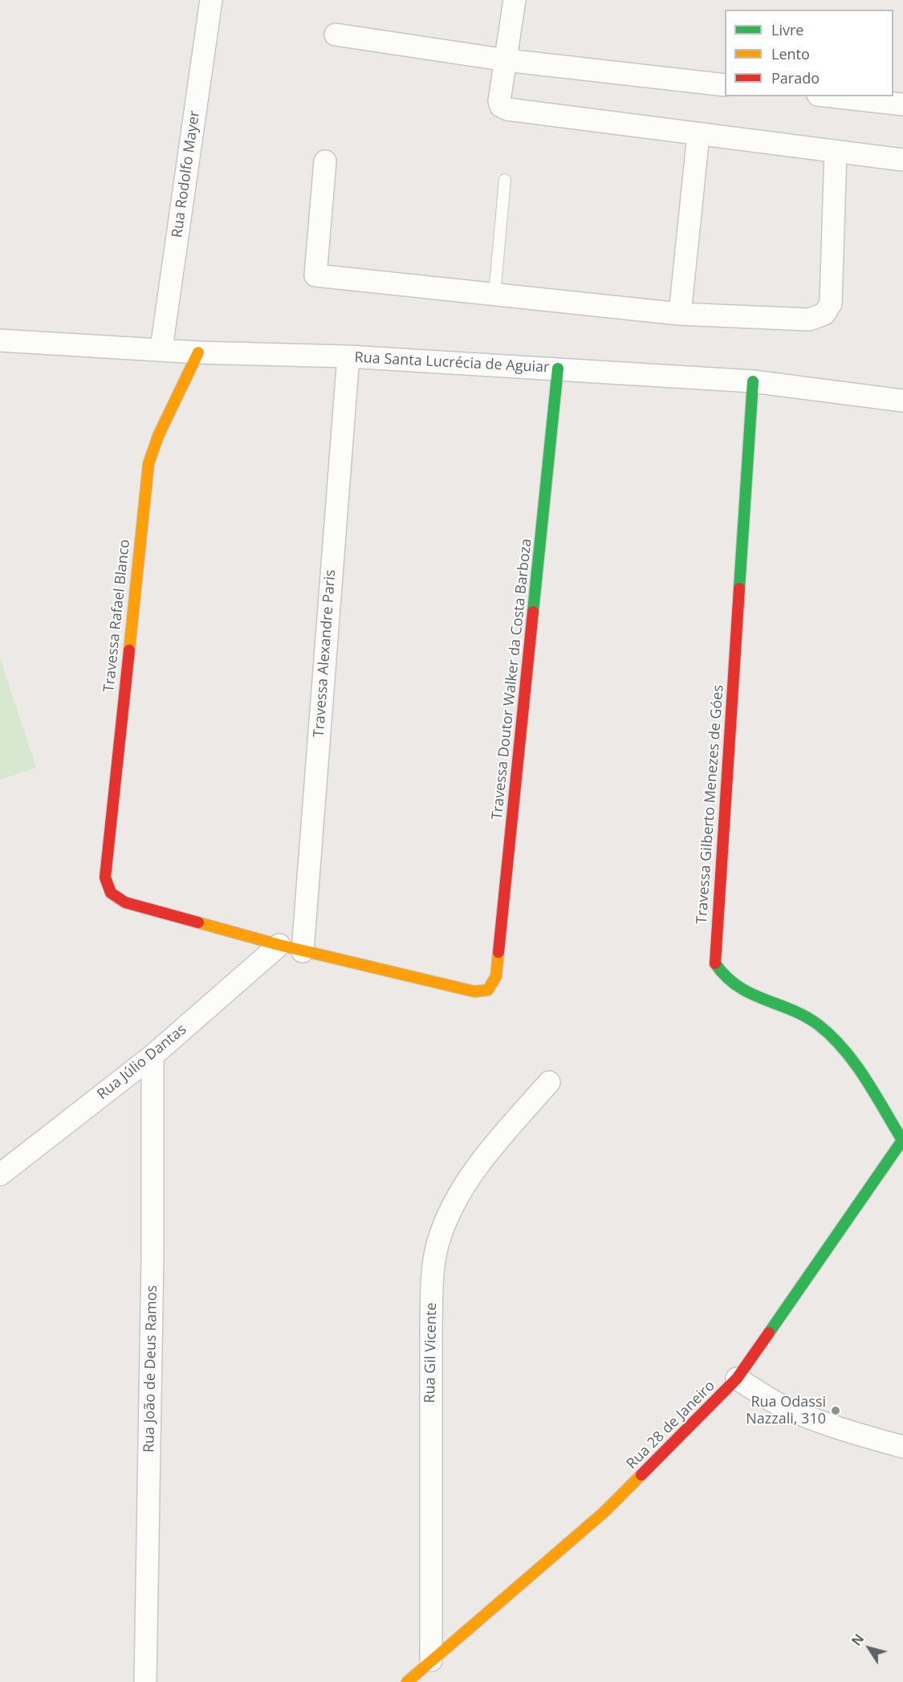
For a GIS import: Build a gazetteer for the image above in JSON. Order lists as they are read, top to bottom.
{
  "streets": {
    "street": [
      "Rua Rodolfo Mayer",
      "Rua Santa Lucrécia de Aguiar",
      "Travessa Rafael Blanco",
      "Travessa Alexandre Paris",
      "Travessa Doutor Walker da Costa Barboza",
      "Travessa Gilberto Menezes de Góes",
      "Rua Júlio Dantas",
      "Rua Gil Vicente",
      "Rua João de Deus Ramos",
      "Rua 28 de Janeiro"
    ]
  },
  "crossings": [
    ["Rua Rodolfo Mayer", "Rua Santa Lucrécia de Aguiar"],
    ["Rua Santa Lucrécia de Aguiar", "Travessa Rafael Blanco"],
    ["Rua Santa Lucrécia de Aguiar", "Travessa Alexandre Paris"],
    ["Rua Santa Lucrécia de Aguiar", "Travessa Doutor Walker da Costa Barboza"],
    ["Rua Santa Lucrécia de Aguiar", "Travessa Gilberto Menezes de Góes"],
    ["Travessa Rafael Blanco", "Rua Júlio Dantas"],
    ["Travessa Alexandre Paris", "Travessa Doutor Walker da Costa Barboza"],
    ["Travessa Gilberto Menezes de Góes", "Rua 28 de Janeiro"],
    ["Rua Júlio Dantas", "Rua João de Deus Ramos"],
    ["Rua Gil Vicente", "Rua 28 de Janeiro"]
  ],
  "places": ["Rua Odassi Nazzali, 310"],
  "legend": ["Livre", "Lento", "Parado"],
  "north": "top left"
}
